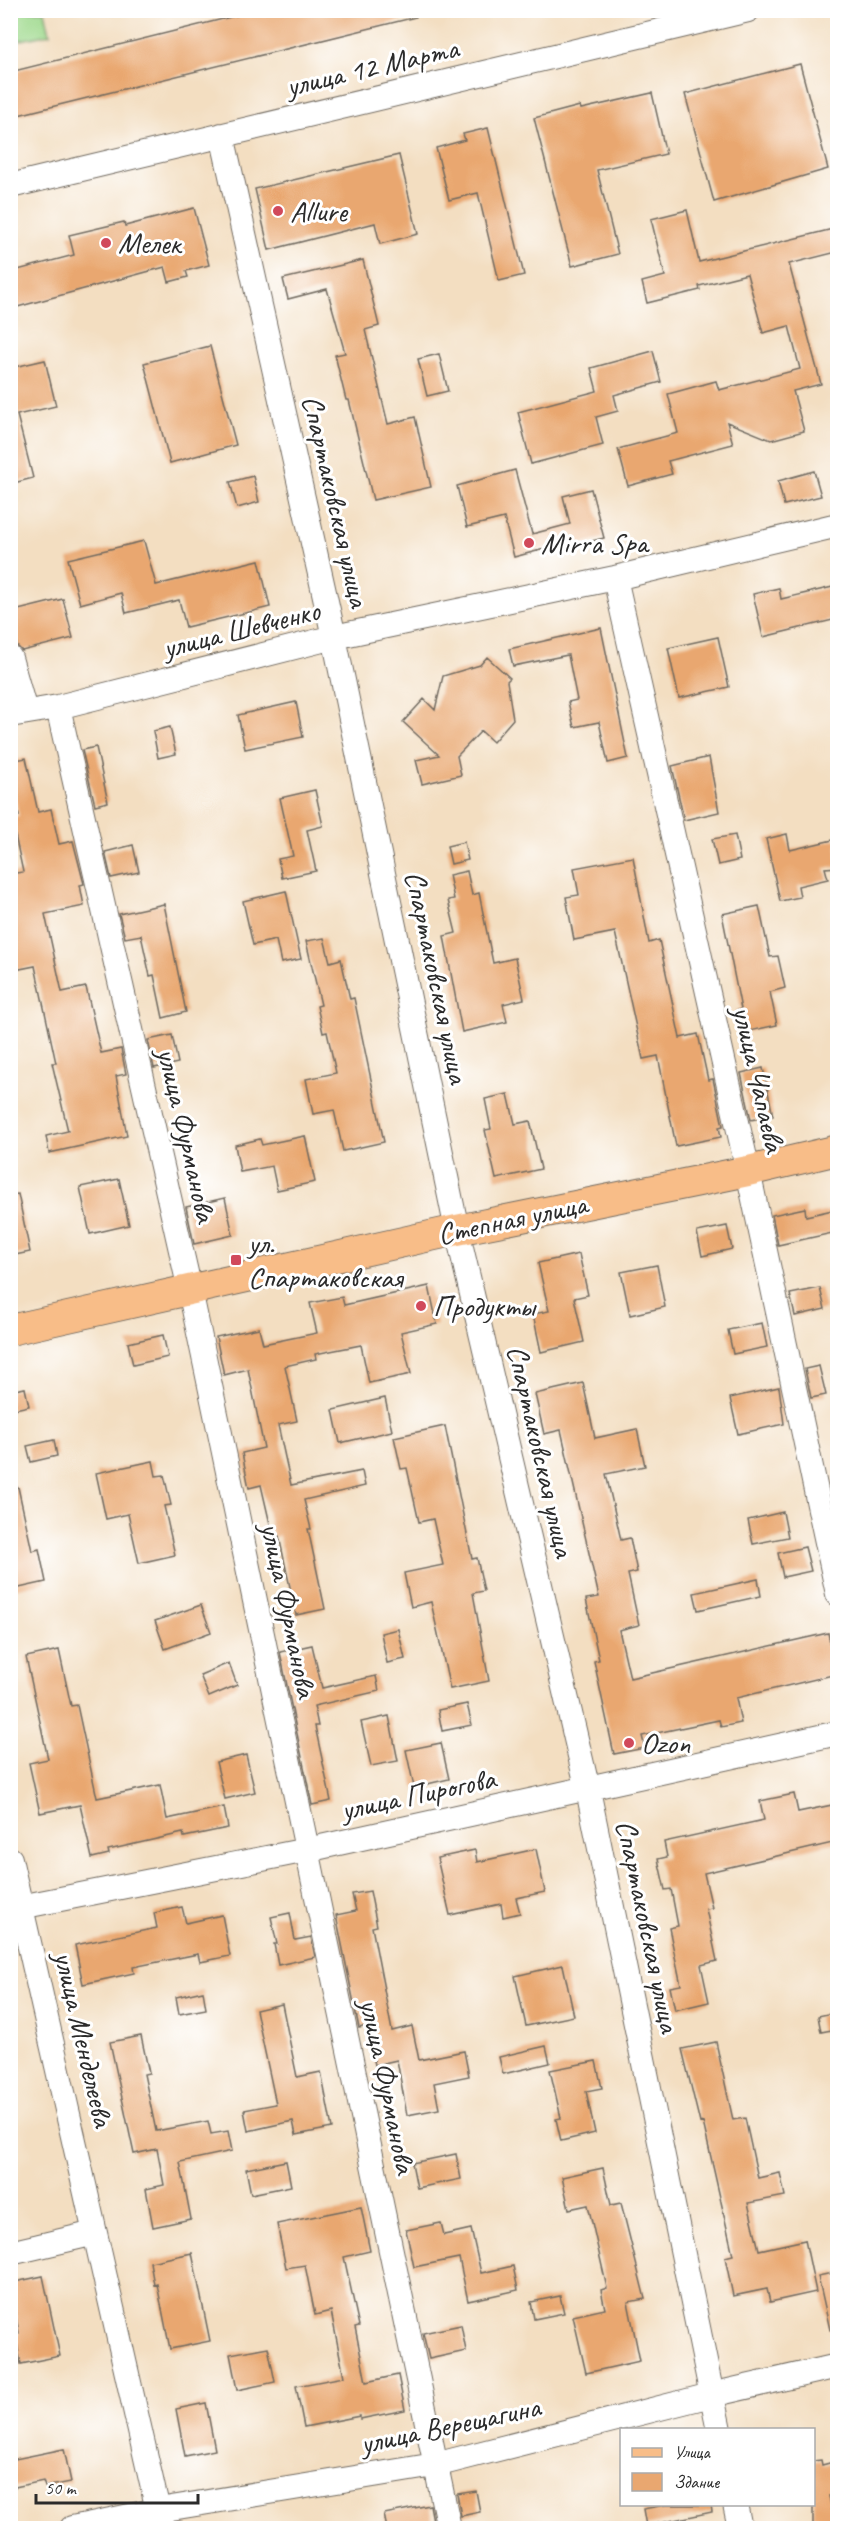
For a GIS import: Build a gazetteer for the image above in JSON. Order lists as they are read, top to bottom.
{
  "streets": {
    "main road": ["Степная улица"],
    "street": [
      "улица 12 Марта",
      "Спартаковская улица",
      "улица Шевченко",
      "улица Чапаева",
      "улица Фурманова",
      "улица Пирогова",
      "улица Менделеева",
      "улица Верещагина"
    ]
  },
  "crossings": [
    ["улица 12 Марта", "Спартаковская улица"],
    ["Спартаковская улица", "улица Шевченко"],
    ["Спартаковская улица", "Степная улица"],
    ["Спартаковская улица", "улица Пирогова"],
    ["Спартаковская улица", "улица Верещагина"],
    ["улица Шевченко", "улица Чапаева"],
    ["улица Шевченко", "улица Фурманова"],
    ["улица Чапаева", "Степная улица"],
    ["улица Фурманова", "Степная улица"],
    ["улица Фурманова", "улица Пирогова"],
    ["улица Фурманова", "улица Верещагина"],
    ["улица Пирогова", "улица Менделеева"],
    ["улица Менделеева", "улица Верещагина"]
  ],
  "places": {
    "other": [
      "Allure",
      "Мелек",
      "Mirra Spa",
      "Продукты",
      "Ozon"
    ],
    "transit": ["ул. Спартаковская"]
  },
  "legend": ["Улица", "Здание"],
  "scale_bar": "50 m"
}
